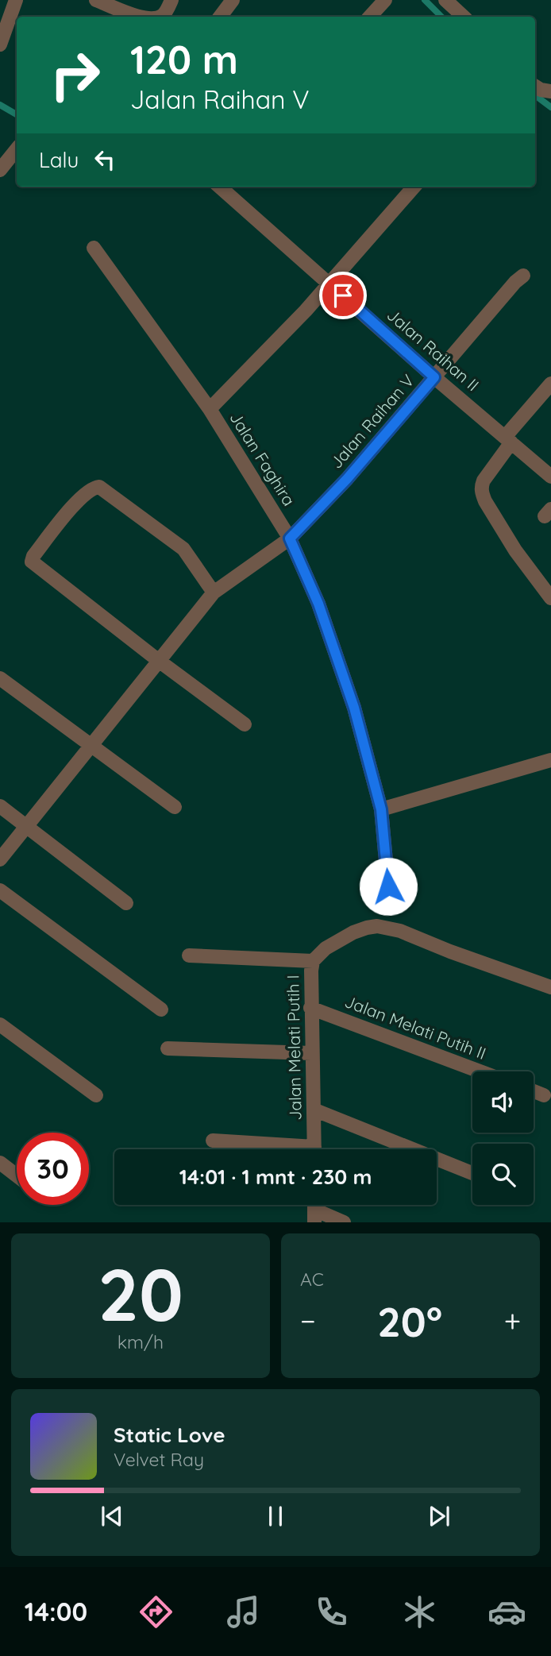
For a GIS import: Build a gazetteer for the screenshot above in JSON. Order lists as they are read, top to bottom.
{
  "streets": {
    "street": [
      "Jalan Raihan II",
      "Jalan Raihan V",
      "Jalan Faghira",
      "Jalan Melati Putih II",
      "Jalan Melati Putih I"
    ]
  },
  "crossings": [
    ["Jalan Raihan II", "Jalan Raihan V"],
    ["Jalan Raihan V", "Jalan Faghira"],
    ["Jalan Melati Putih II", "Jalan Melati Putih I"]
  ],
  "page": {
    "turn": ["120 m", "Jalan Raihan V"],
    "then": "Lalu",
    "limit": "30",
    "trip": "14:01 · 1 mnt · 230 m",
    "tile": [
      ["20", "km/h"],
      "AC"
    ],
    "heat": ["−", "20°", "+"],
    "song": ["Static Love", "Velvet Ray"],
    "tabs": "14:00"
  }
}
